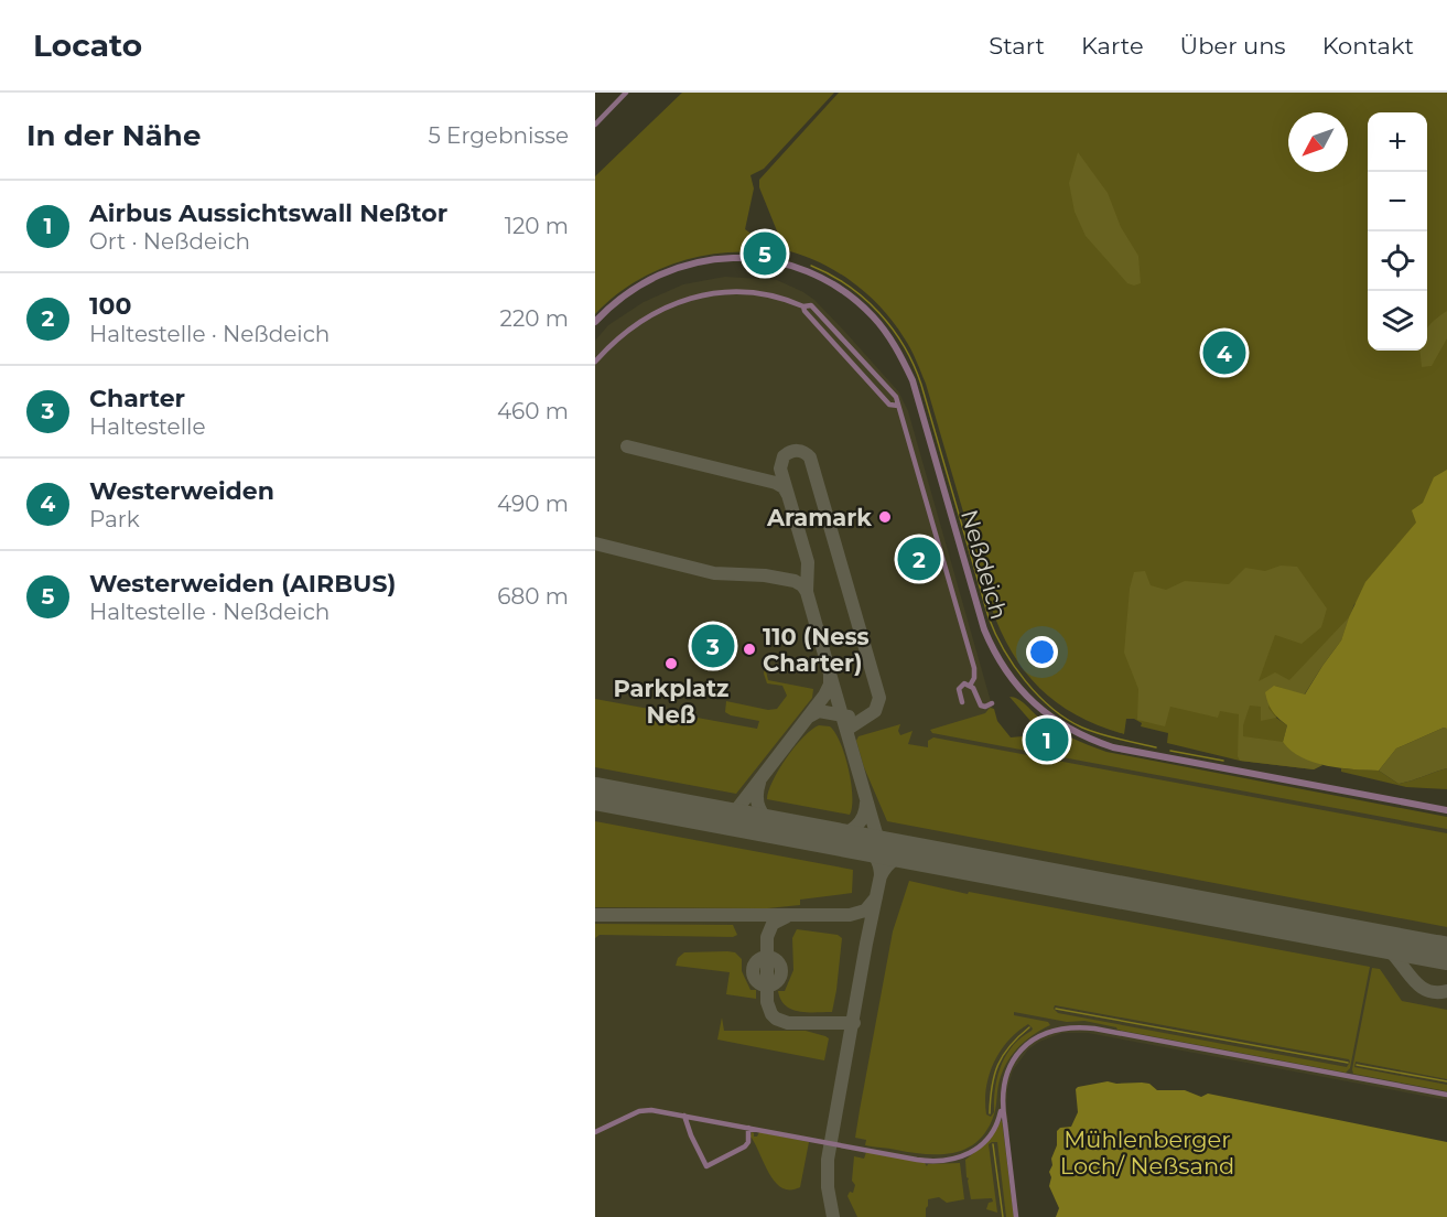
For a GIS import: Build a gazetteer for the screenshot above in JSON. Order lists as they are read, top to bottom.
{
  "streets": {
    "street": ["Neßdeich"]
  },
  "parks": ["Mühlenberger Loch/ Neßsand"],
  "places": ["Aramark", "110 (Ness Charter)", "Parkplatz Neß"],
  "north": "bottom left",
  "page": {
    "header": "Locato",
    "nav": [
      "Start",
      "Karte",
      "Über uns",
      "Kontakt"
    ],
    "heading": ["In der Nähe", "5 Ergebnisse"],
    "map_buttons": ["+", "−"],
    "list": [
      {
        "mark": "1",
        "name": "Airbus Aussichtswall Neßtor",
        "note": "Ort · Neßdeich",
        "value": "120 m"
      },
      {
        "mark": "2",
        "name": "100",
        "note": "Haltestelle · Neßdeich",
        "value": "220 m"
      },
      {
        "mark": "3",
        "name": "Charter",
        "note": "Haltestelle",
        "value": "460 m"
      },
      {
        "mark": "4",
        "name": "Westerweiden",
        "note": "Park",
        "value": "490 m"
      },
      {
        "mark": "5",
        "name": "Westerweiden (AIRBUS)",
        "note": "Haltestelle · Neßdeich",
        "value": "680 m"
      }
    ],
    "pins": [
      "5",
      "4",
      "2",
      "3",
      "1"
    ]
  }
}
